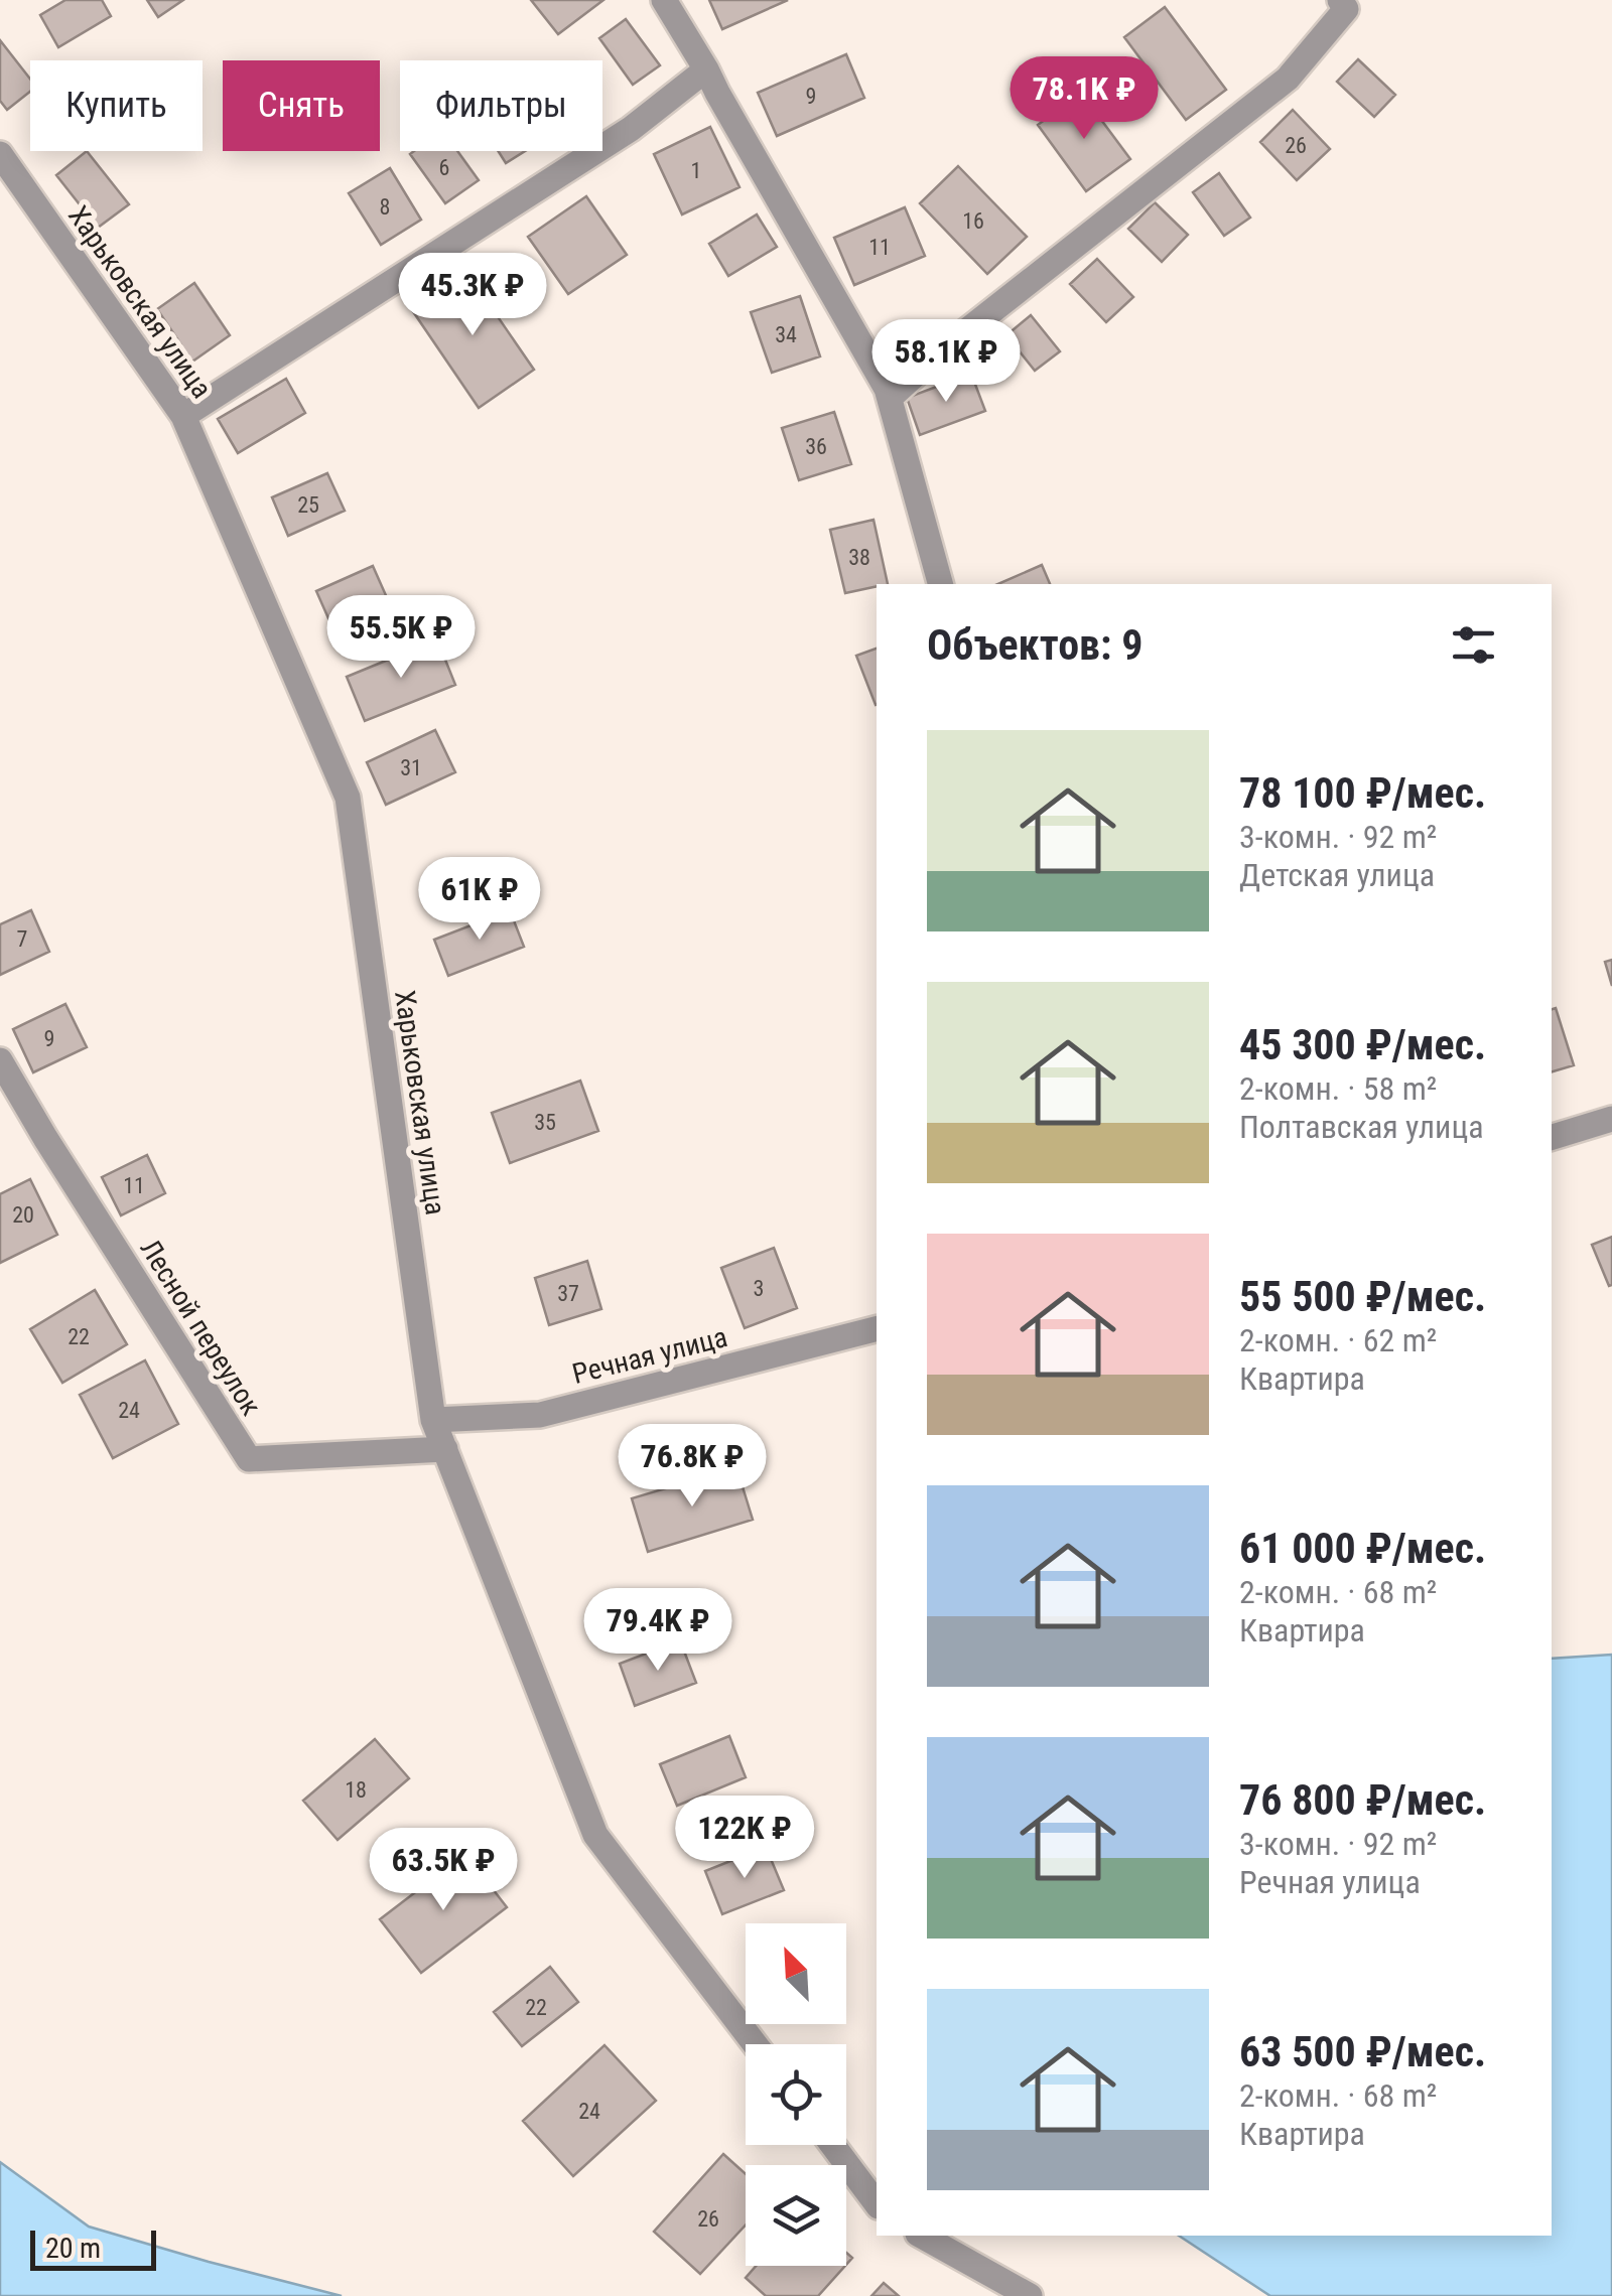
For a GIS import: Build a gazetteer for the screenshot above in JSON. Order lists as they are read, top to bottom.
{
  "streets": {
    "street": ["Харьковская улица", "Лесной переулок", "Речная улица"]
  },
  "crossings": [
    ["Харьковская улица", "Лесной переулок"],
    ["Харьковская улица", "Речная улица"]
  ],
  "house_numbers": [
    "9",
    "26",
    "6",
    "1",
    "8",
    "16",
    "11",
    "34",
    "36",
    "25",
    "38",
    "31",
    "7",
    "9",
    "35",
    "11",
    "20",
    "3",
    "37",
    "22",
    "24",
    "18",
    "22",
    "24",
    "26"
  ],
  "scale_bar": "20 m",
  "north": "top left",
  "page": {
    "price": [
      "78.1K ₽",
      "45.3K ₽",
      "58.1K ₽",
      "55.5K ₽",
      "61K ₽",
      "76.8K ₽",
      "79.4K ₽",
      "122K ₽",
      "63.5K ₽"
    ],
    "chip": ["Купить", "Снять", "Фильтры"],
    "heading": "Объектов: 9",
    "list": [
      {
        "name": "78 100 ₽/мес.",
        "note": "3-комн. · 92 m² · Детская улица"
      },
      {
        "name": "45 300 ₽/мес.",
        "note": "2-комн. · 58 m² · Полтавская улица"
      },
      {
        "name": "55 500 ₽/мес.",
        "note": "2-комн. · 62 m² · Квартира"
      },
      {
        "name": "61 000 ₽/мес.",
        "note": "2-комн. · 68 m² · Квартира"
      },
      {
        "name": "76 800 ₽/мес.",
        "note": "3-комн. · 92 m² · Речная улица"
      },
      {
        "name": "63 500 ₽/мес.",
        "note": "2-комн. · 68 m² · Квартира"
      }
    ],
    "scale": "20 m"
  }
}
